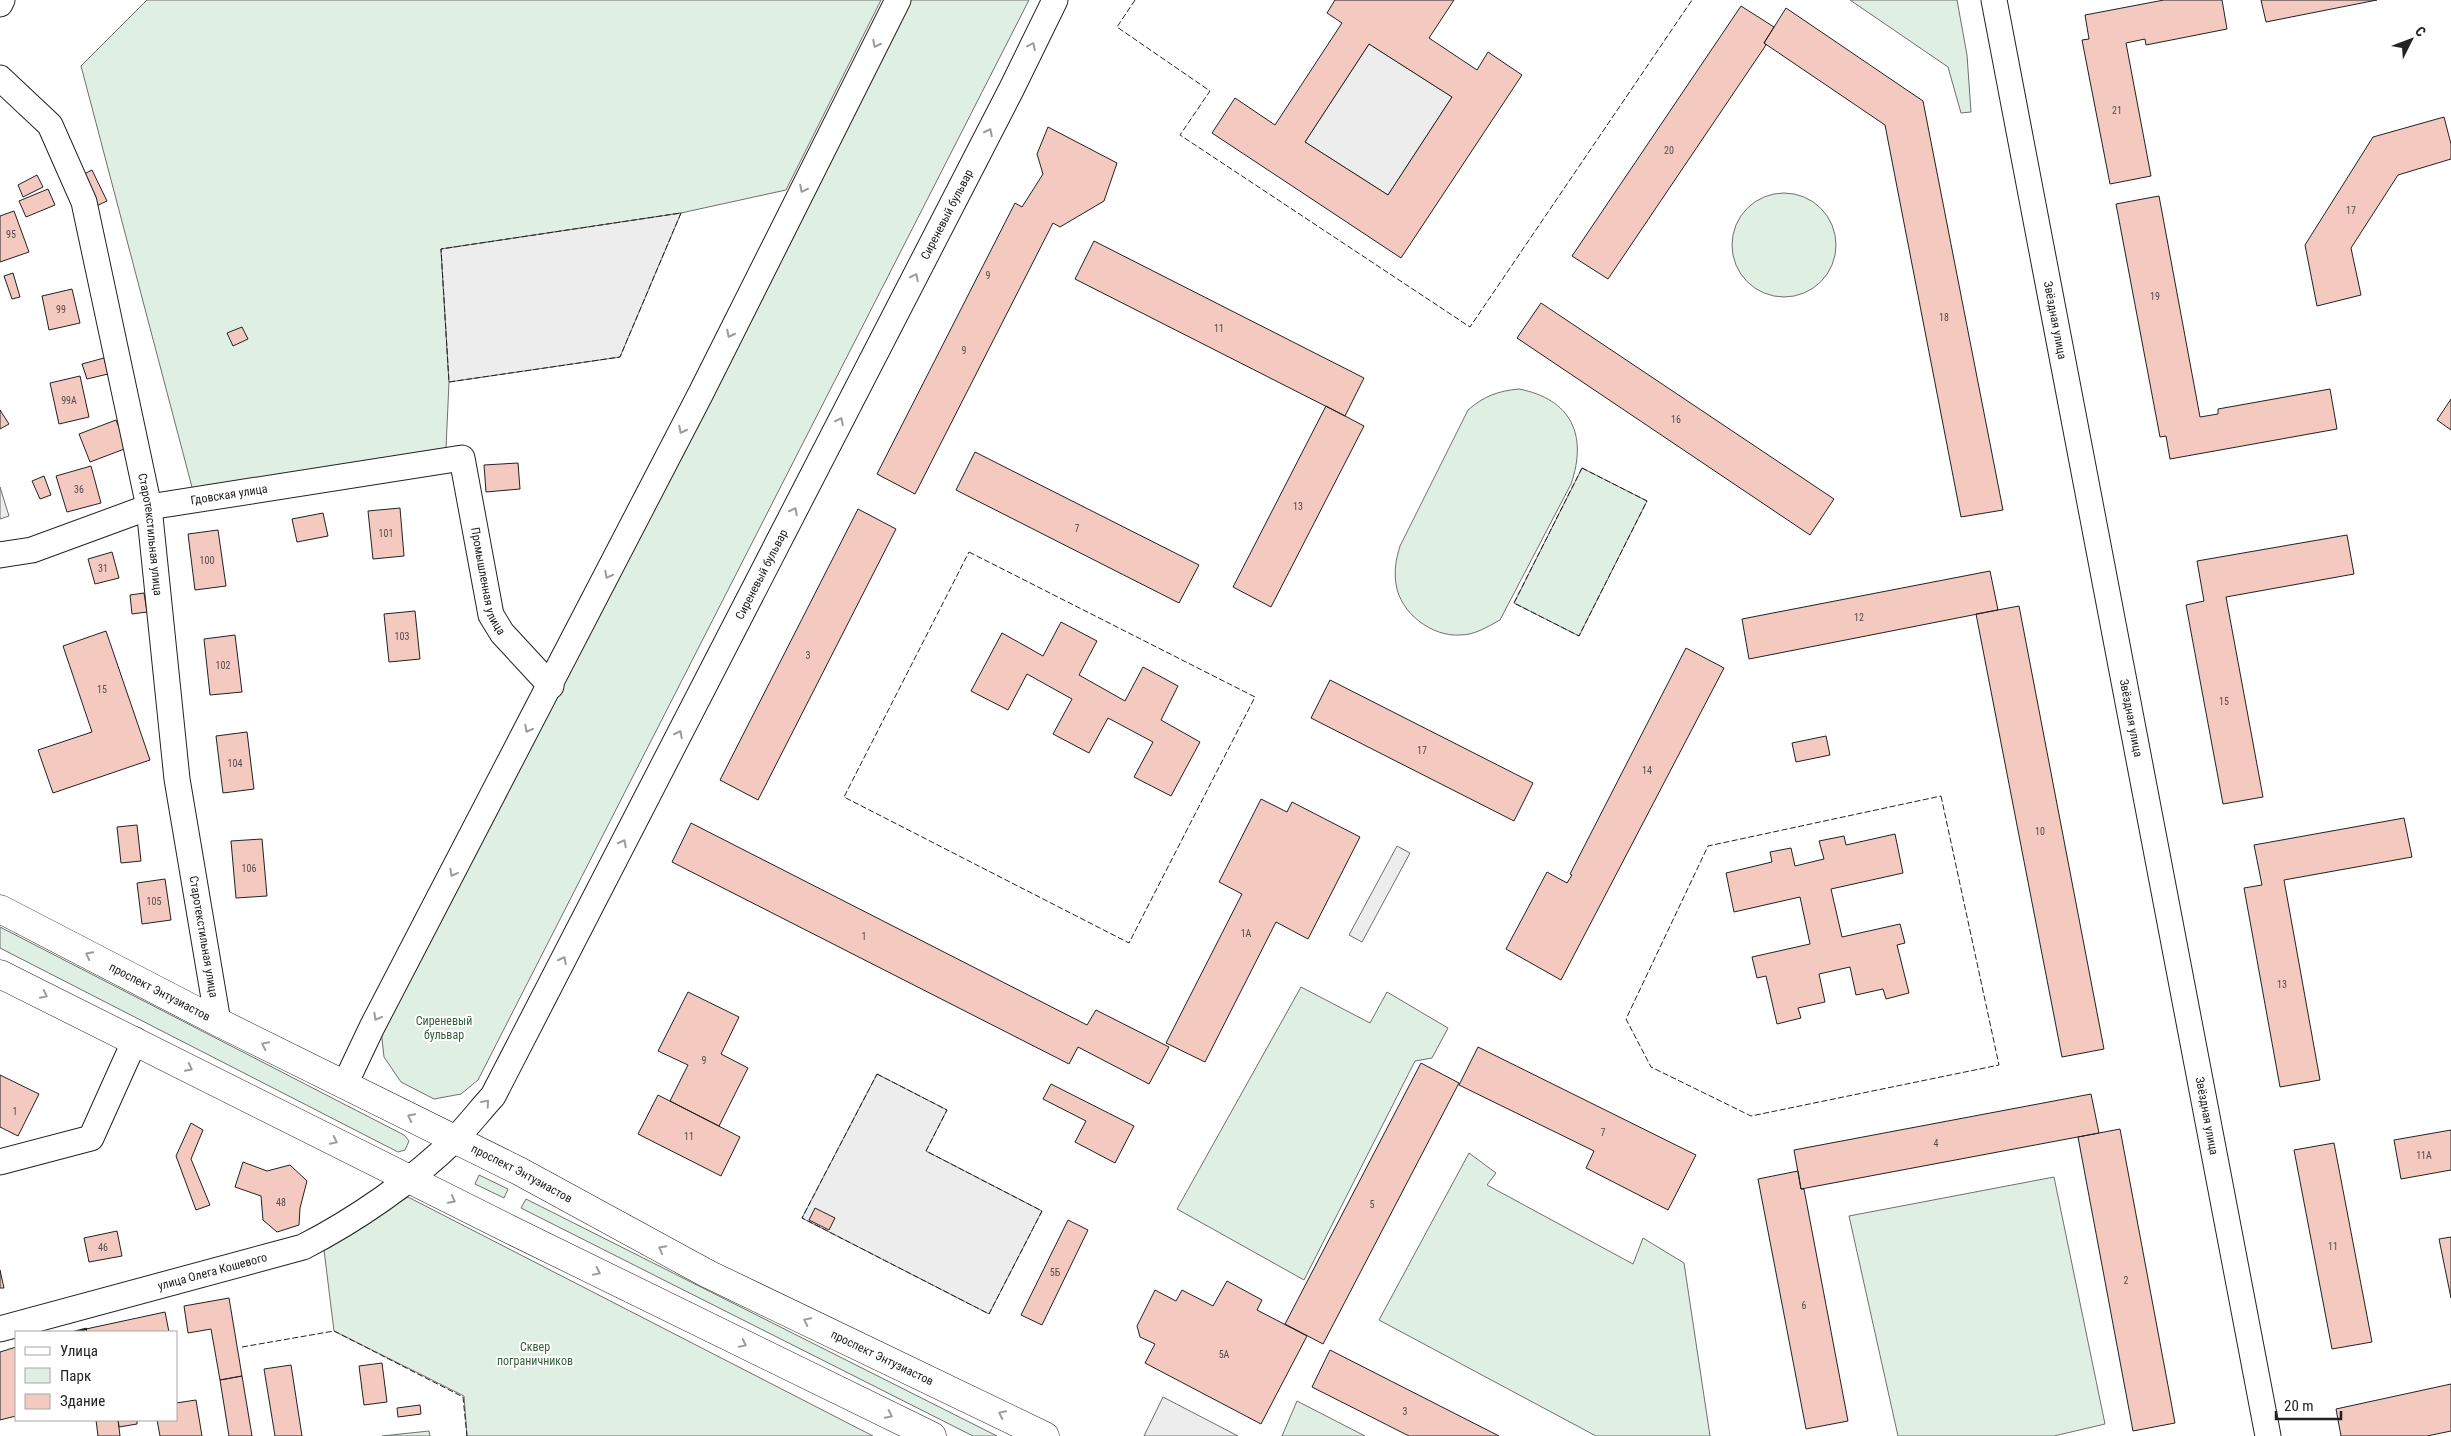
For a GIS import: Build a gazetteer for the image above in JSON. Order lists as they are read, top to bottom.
{
  "streets": {
    "main road": ["проспект Энтузиастов"],
    "street": [
      "Сиреневый бульвар",
      "Звёздная улица",
      "Гдовская улица",
      "Старотекстильная улица",
      "Промышленная улица",
      "улица Олега Кошевого"
    ]
  },
  "crossings": [
    ["Сиреневый бульвар", "проспект Энтузиастов"],
    ["Сиреневый бульвар", "улица Олега Кошевого"],
    ["Гдовская улица", "Старотекстильная улица"],
    ["Гдовская улица", "Промышленная улица"],
    ["Старотекстильная улица", "проспект Энтузиастов"]
  ],
  "parks": ["Сиреневый бульвар", "Сквер пограничников"],
  "house_numbers": [
    "21",
    "20",
    "17",
    "95",
    "9",
    "19",
    "99",
    "18",
    "11",
    "9",
    "99А",
    "16",
    "36",
    "13",
    "7",
    "101",
    "100",
    "31",
    "12",
    "103",
    "3",
    "102",
    "15",
    "15",
    "17",
    "104",
    "14",
    "10",
    "106",
    "105",
    "1А",
    "1",
    "13",
    "9",
    "1",
    "7",
    "11",
    "4",
    "11А",
    "48",
    "5",
    "11",
    "46",
    "5Б",
    "2",
    "6",
    "5А",
    "3"
  ],
  "legend": ["Улица", "Парк", "Здание"],
  "scale_bar": "20 m",
  "north": "top right"
}
